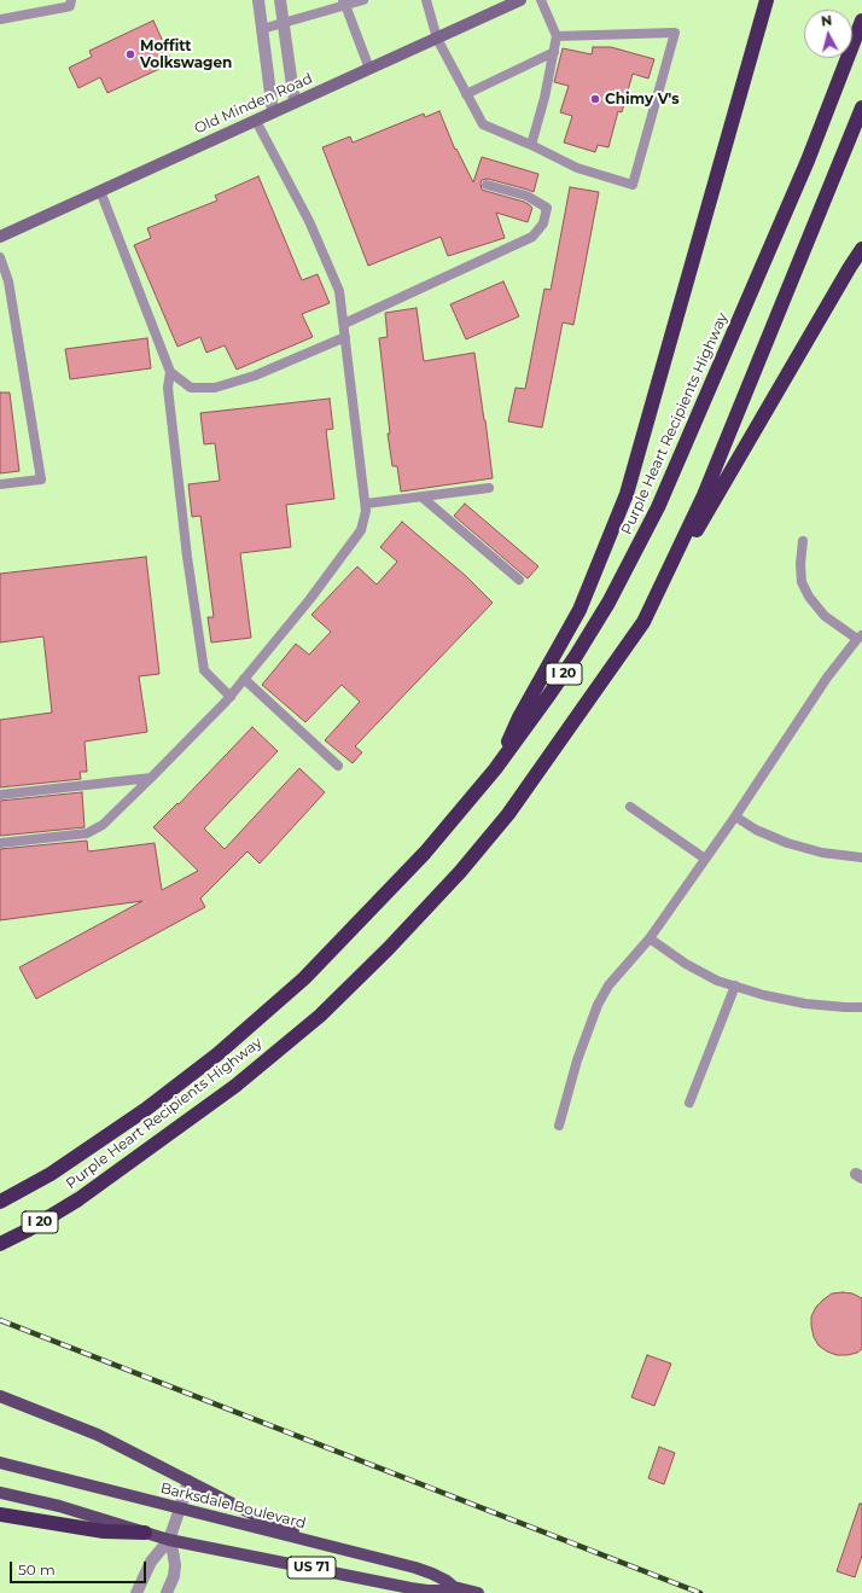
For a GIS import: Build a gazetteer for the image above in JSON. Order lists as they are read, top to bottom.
{
  "streets": {
    "highway": ["Purple Heart Recipients Highway", "I 20", "US 71"],
    "main road": ["Old Minden Road", "Barksdale Boulevard"]
  },
  "crossings": [
    ["Barksdale Boulevard", "US 71"]
  ],
  "places": ["Moffitt Volkswagen", "Chimy V's"],
  "scale_bar": "50 m",
  "north": "top"
}
